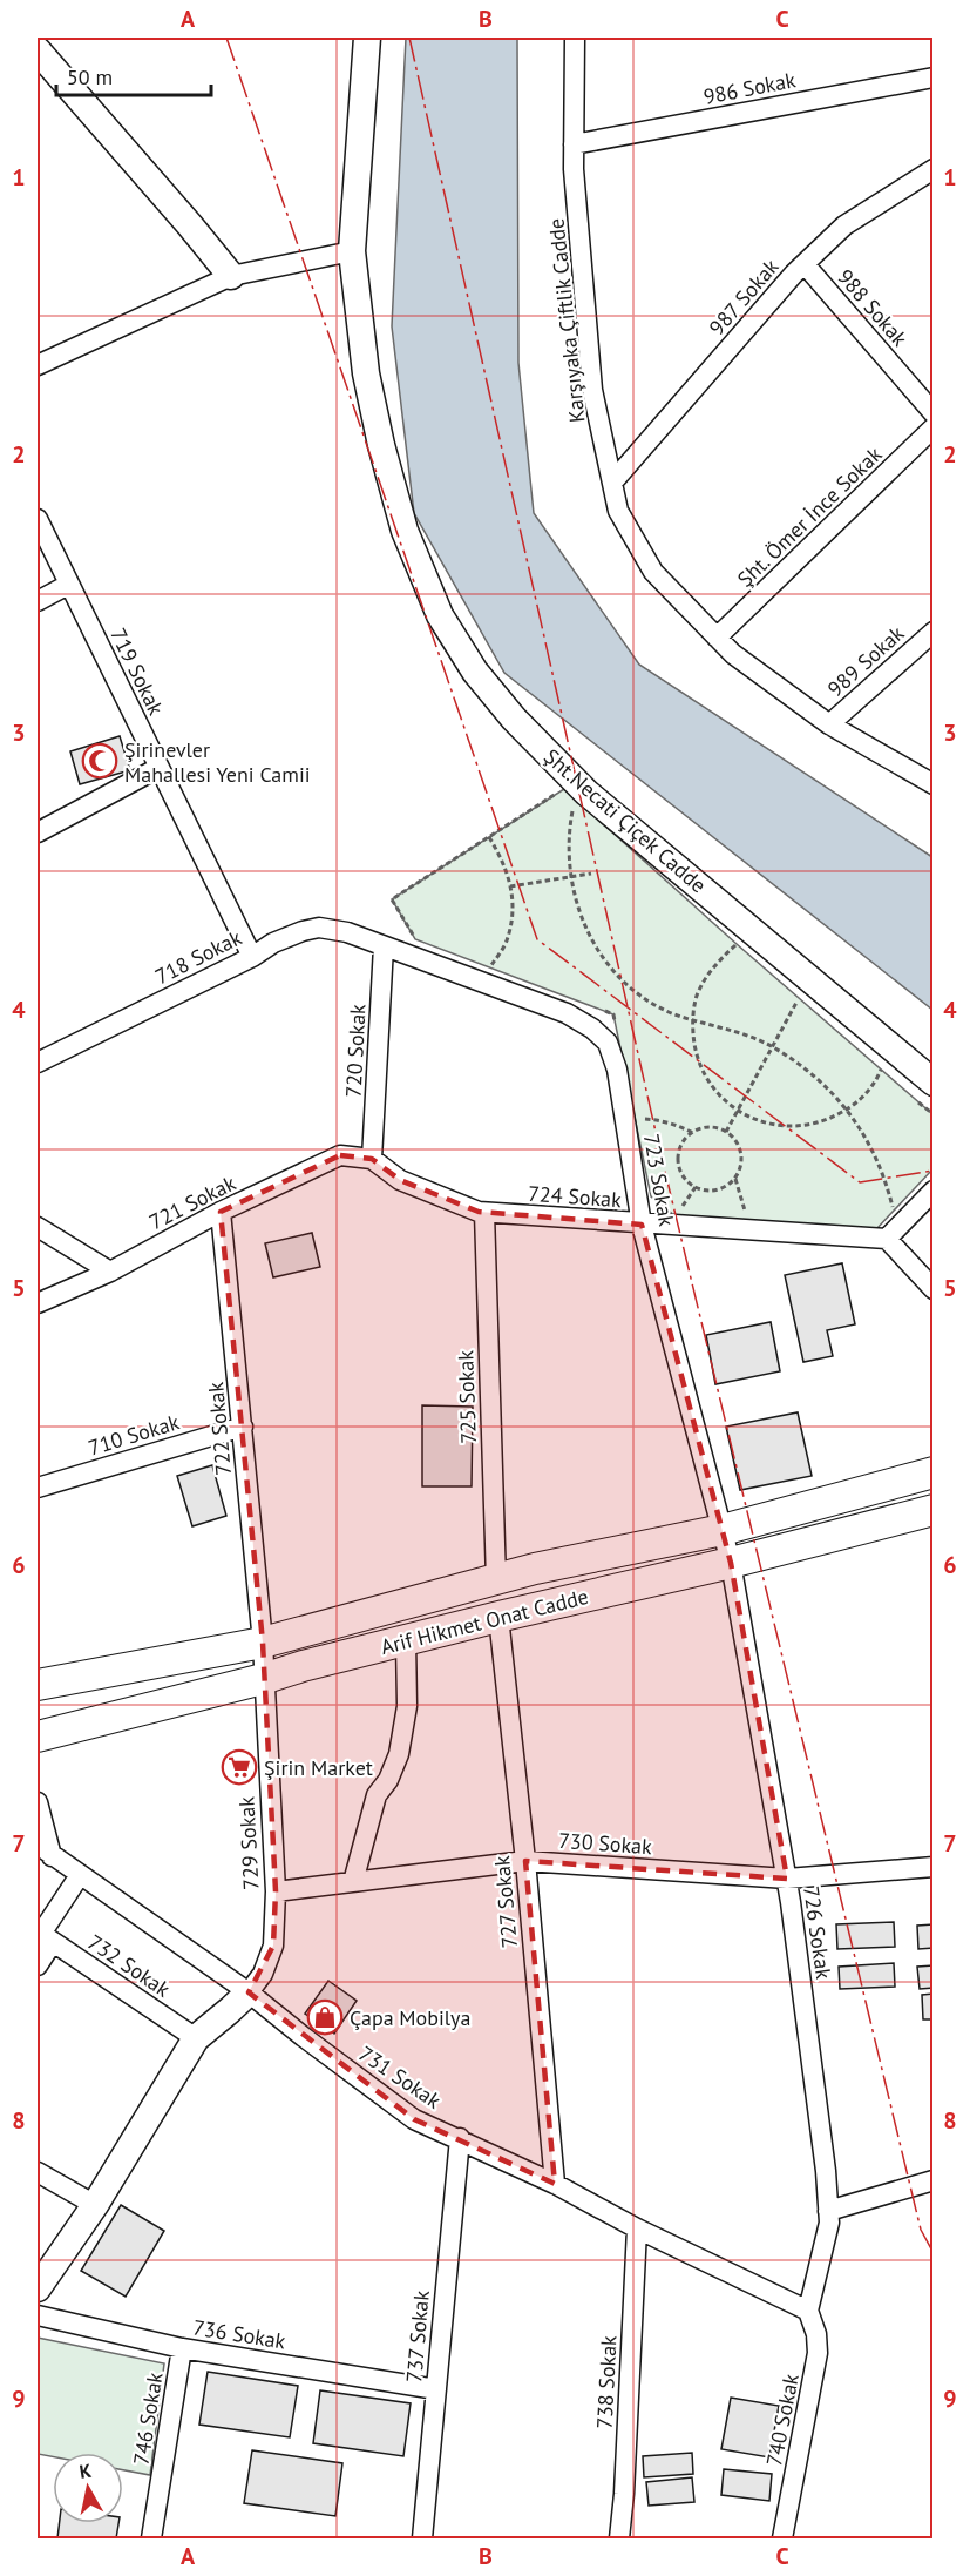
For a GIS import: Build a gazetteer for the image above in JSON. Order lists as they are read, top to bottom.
{
  "streets": {
    "main road": ["Arif Hikmet Onat Cadde"],
    "street": [
      "986 Sokak",
      "987 Sokak",
      "988 Sokak",
      "Karşıyaka Çiftlik Cadde",
      "Şht. Ömer İnce Sokak",
      "989 Sokak",
      "719 Sokak",
      "Şht.Necati Çiçek Cadde",
      "718 Sokak",
      "720 Sokak",
      "723 Sokak",
      "724 Sokak",
      "721 Sokak",
      "725 Sokak",
      "722 Sokak",
      "710 Sokak",
      "729 Sokak",
      "730 Sokak",
      "727 Sokak",
      "726 Sokak",
      "732 Sokak",
      "731 Sokak",
      "736 Sokak",
      "737 Sokak",
      "738 Sokak",
      "746 Sokak",
      "740 Sokak"
    ]
  },
  "crossings": [
    ["986 Sokak", "Karşıyaka Çiftlik Cadde"],
    ["987 Sokak", "988 Sokak"],
    ["987 Sokak", "Karşıyaka Çiftlik Cadde"],
    ["Karşıyaka Çiftlik Cadde", "Şht. Ömer İnce Sokak"],
    ["Karşıyaka Çiftlik Cadde", "989 Sokak"],
    ["719 Sokak", "718 Sokak"],
    ["718 Sokak", "720 Sokak"],
    ["718 Sokak", "723 Sokak"],
    ["720 Sokak", "723 Sokak"],
    ["720 Sokak", "724 Sokak"],
    ["720 Sokak", "721 Sokak"],
    ["723 Sokak", "724 Sokak"],
    ["723 Sokak", "Arif Hikmet Onat Cadde"],
    ["723 Sokak", "726 Sokak"],
    ["724 Sokak", "721 Sokak"],
    ["724 Sokak", "725 Sokak"],
    ["721 Sokak", "722 Sokak"],
    ["725 Sokak", "Arif Hikmet Onat Cadde"],
    ["722 Sokak", "710 Sokak"],
    ["722 Sokak", "Arif Hikmet Onat Cadde"],
    ["722 Sokak", "729 Sokak"],
    ["Arif Hikmet Onat Cadde", "729 Sokak"],
    ["Arif Hikmet Onat Cadde", "727 Sokak"],
    ["Arif Hikmet Onat Cadde", "726 Sokak"],
    ["729 Sokak", "730 Sokak"],
    ["729 Sokak", "731 Sokak"],
    ["730 Sokak", "727 Sokak"],
    ["730 Sokak", "726 Sokak"],
    ["727 Sokak", "731 Sokak"],
    ["726 Sokak", "731 Sokak"],
    ["726 Sokak", "740 Sokak"],
    ["731 Sokak", "737 Sokak"],
    ["731 Sokak", "738 Sokak"],
    ["731 Sokak", "740 Sokak"],
    ["736 Sokak", "737 Sokak"],
    ["736 Sokak", "746 Sokak"]
  ],
  "places": {
    "mosque": ["Şirinevler Mahallesi Yeni Camii"],
    "supermarket": ["Şirin Market"],
    "shop": ["Çapa Mobilya"]
  },
  "scale_bar": "50 m",
  "north": "top",
  "grid": {
    "columns": ["A", "B", "C"],
    "rows": [
      "1",
      "2",
      "3",
      "4",
      "5",
      "6",
      "7",
      "8",
      "9"
    ]
  }
}
